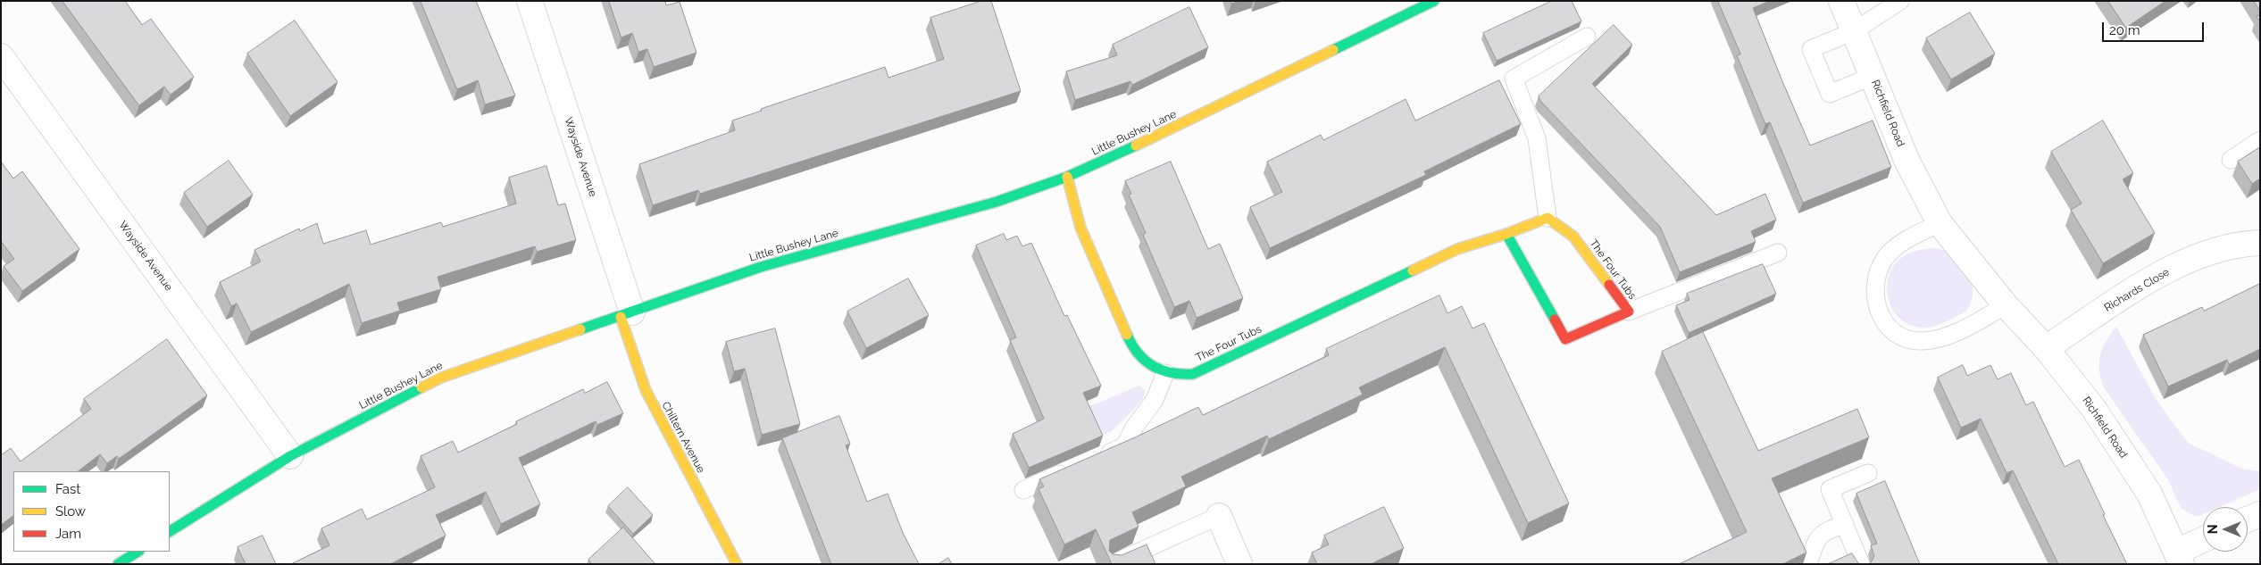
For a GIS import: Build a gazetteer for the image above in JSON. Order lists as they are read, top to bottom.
{
  "streets": {
    "street": [
      "Richfield Road",
      "Little Bushey Lane",
      "Wayside Avenue",
      "The Four Tubs",
      "Richards Close",
      "Chiltern Avenue"
    ]
  },
  "crossings": [
    ["Richfield Road", "Richards Close"],
    ["Little Bushey Lane", "Wayside Avenue"],
    ["Little Bushey Lane", "The Four Tubs"],
    ["Little Bushey Lane", "Chiltern Avenue"],
    ["Wayside Avenue", "Chiltern Avenue"]
  ],
  "legend": ["Fast", "Slow", "Jam"],
  "scale_bar": "20 m",
  "north": "left"
}
